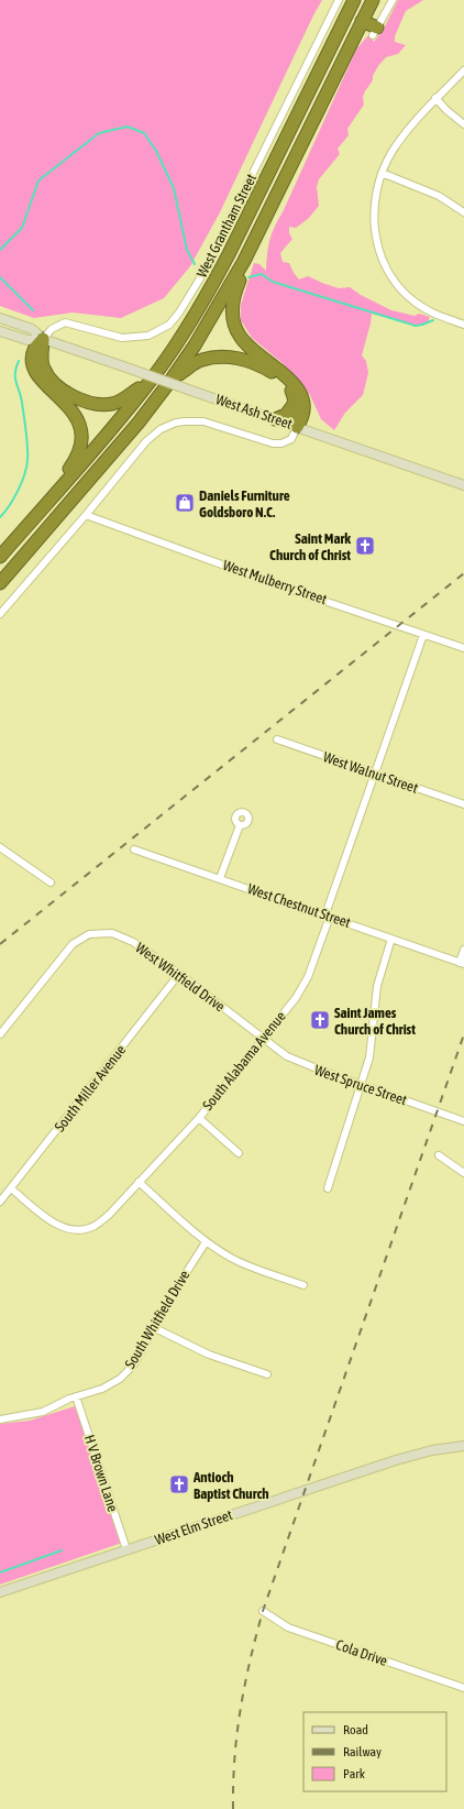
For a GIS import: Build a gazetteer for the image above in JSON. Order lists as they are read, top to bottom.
{
  "streets": {
    "main road": ["West Ash Street", "West Elm Street"],
    "street": [
      "West Grantham Street",
      "West Mulberry Street",
      "West Walnut Street",
      "West Chestnut Street",
      "West Whitfield Drive",
      "South Alabama Avenue",
      "West Spruce Street",
      "South Miller Avenue",
      "South Whitfield Drive",
      "H V Brown Lane",
      "Cola Drive"
    ]
  },
  "crossings": [
    ["West Grantham Street", "West Ash Street"],
    ["West Mulberry Street", "South Alabama Avenue"],
    ["West Walnut Street", "South Alabama Avenue"],
    ["West Chestnut Street", "South Alabama Avenue"],
    ["West Whitfield Drive", "South Alabama Avenue"],
    ["West Whitfield Drive", "West Spruce Street"],
    ["West Whitfield Drive", "South Miller Avenue"],
    ["South Alabama Avenue", "West Spruce Street"],
    ["South Alabama Avenue", "South Miller Avenue"],
    ["South Whitfield Drive", "H V Brown Lane"],
    ["H V Brown Lane", "West Elm Street"]
  ],
  "places": {
    "shop": ["Daniels Furniture Goldsboro N.C."],
    "church": ["Saint Mark Church of Christ", "Saint James Church of Christ", "Antioch Baptist Church"]
  },
  "legend": ["Road", "Railway", "Park"]
}
